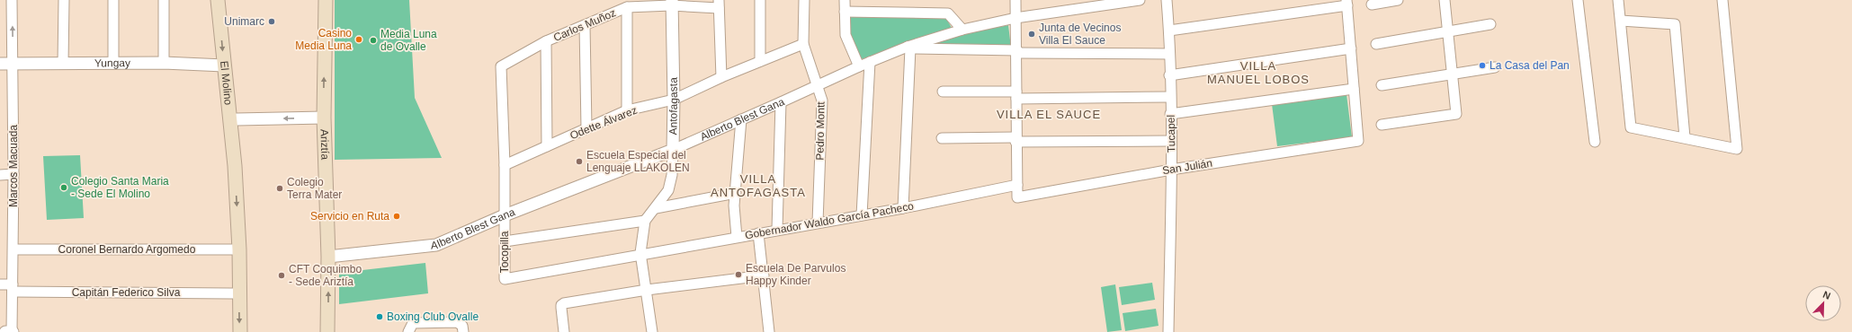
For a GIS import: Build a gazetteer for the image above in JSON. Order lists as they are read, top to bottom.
{
  "streets": {
    "main road": ["El Molino", "Ariztía"],
    "street": [
      "Carlos Muñoz",
      "Yungay",
      "Antofagasta",
      "Alberto Blest Gana",
      "Odette Álvarez",
      "Pedro Montt",
      "Tucapel",
      "Marcos Macuada",
      "San Julián",
      "Gobernador Waldo García Pacheco",
      "Coronel Bernardo Argomedo",
      "Tocopilla",
      "Capitán Federico Silva"
    ]
  },
  "crossings": [
    ["Carlos Muñoz", "Antofagasta"],
    ["Carlos Muñoz", "Tocopilla"],
    ["Yungay", "El Molino"],
    ["Yungay", "Marcos Macuada"],
    ["El Molino", "Coronel Bernardo Argomedo"],
    ["El Molino", "Capitán Federico Silva"],
    ["Antofagasta", "Alberto Blest Gana"],
    ["Antofagasta", "Odette Álvarez"],
    ["Alberto Blest Gana", "Pedro Montt"],
    ["Alberto Blest Gana", "Ariztía"],
    ["Alberto Blest Gana", "Tocopilla"],
    ["Odette Álvarez", "Pedro Montt"],
    ["Odette Álvarez", "Tocopilla"],
    ["Pedro Montt", "Gobernador Waldo García Pacheco"],
    ["Tucapel", "San Julián"],
    ["Marcos Macuada", "Coronel Bernardo Argomedo"],
    ["Marcos Macuada", "Capitán Federico Silva"],
    ["San Julián", "Gobernador Waldo García Pacheco"],
    ["Gobernador Waldo García Pacheco", "Tocopilla"]
  ],
  "one_way": ["El Molino", "Ariztía"],
  "districts": ["VILLA MANUEL LOBOS", "VILLA EL SAUCE", "VILLA ANTOFAGASTA"],
  "places": [
    "Unimarc",
    "Junta de Vecinos Villa El Sauce",
    "Casino Media Luna",
    "Media Luna de Ovalle",
    "La Casa del Pan",
    "Escuela Especial del Lenguaje LLAKOLEN",
    "Colegio Santa Maria - Sede El Molino",
    "Colegio Terra Mater",
    "Servicio en Ruta",
    "Escuela De Parvulos Happy Kinder",
    "CFT Coquimbo - Sede Ariztía",
    "Boxing Club Ovalle"
  ],
  "north": "top right"
}
